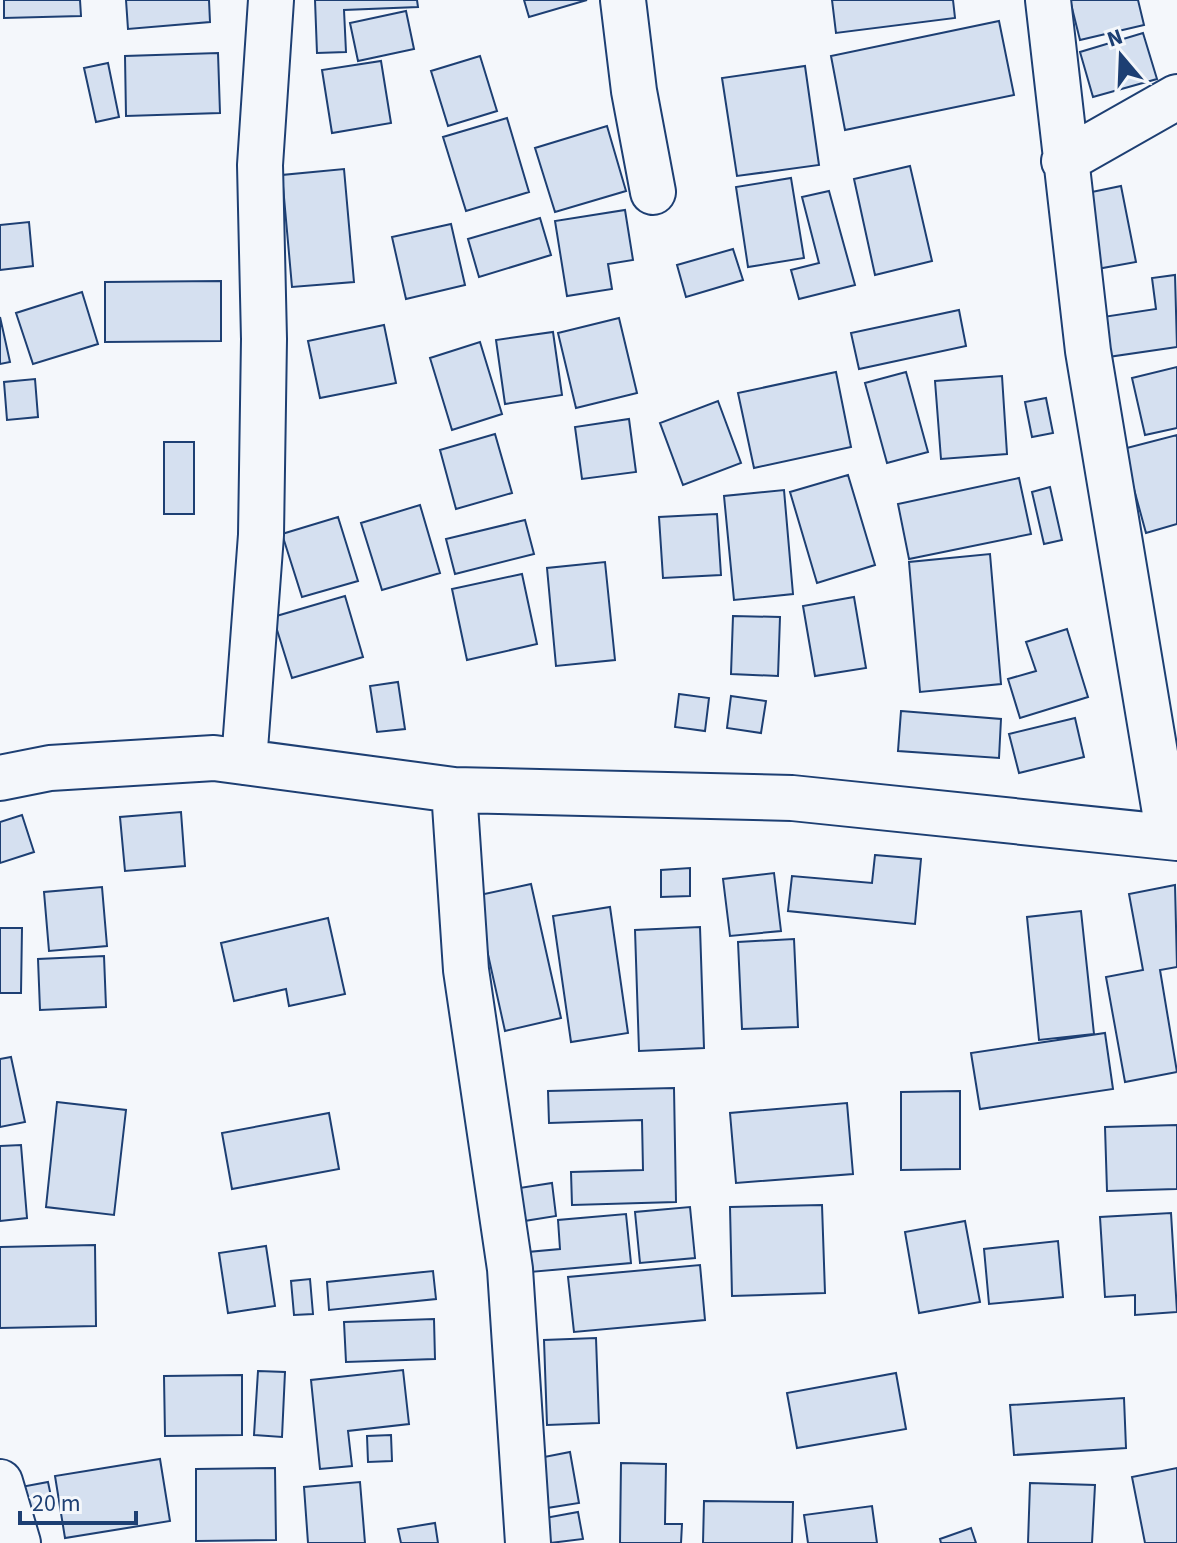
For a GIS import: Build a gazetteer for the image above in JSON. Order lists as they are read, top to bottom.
{
  "scale_bar": "20 m",
  "north": "top"
}
